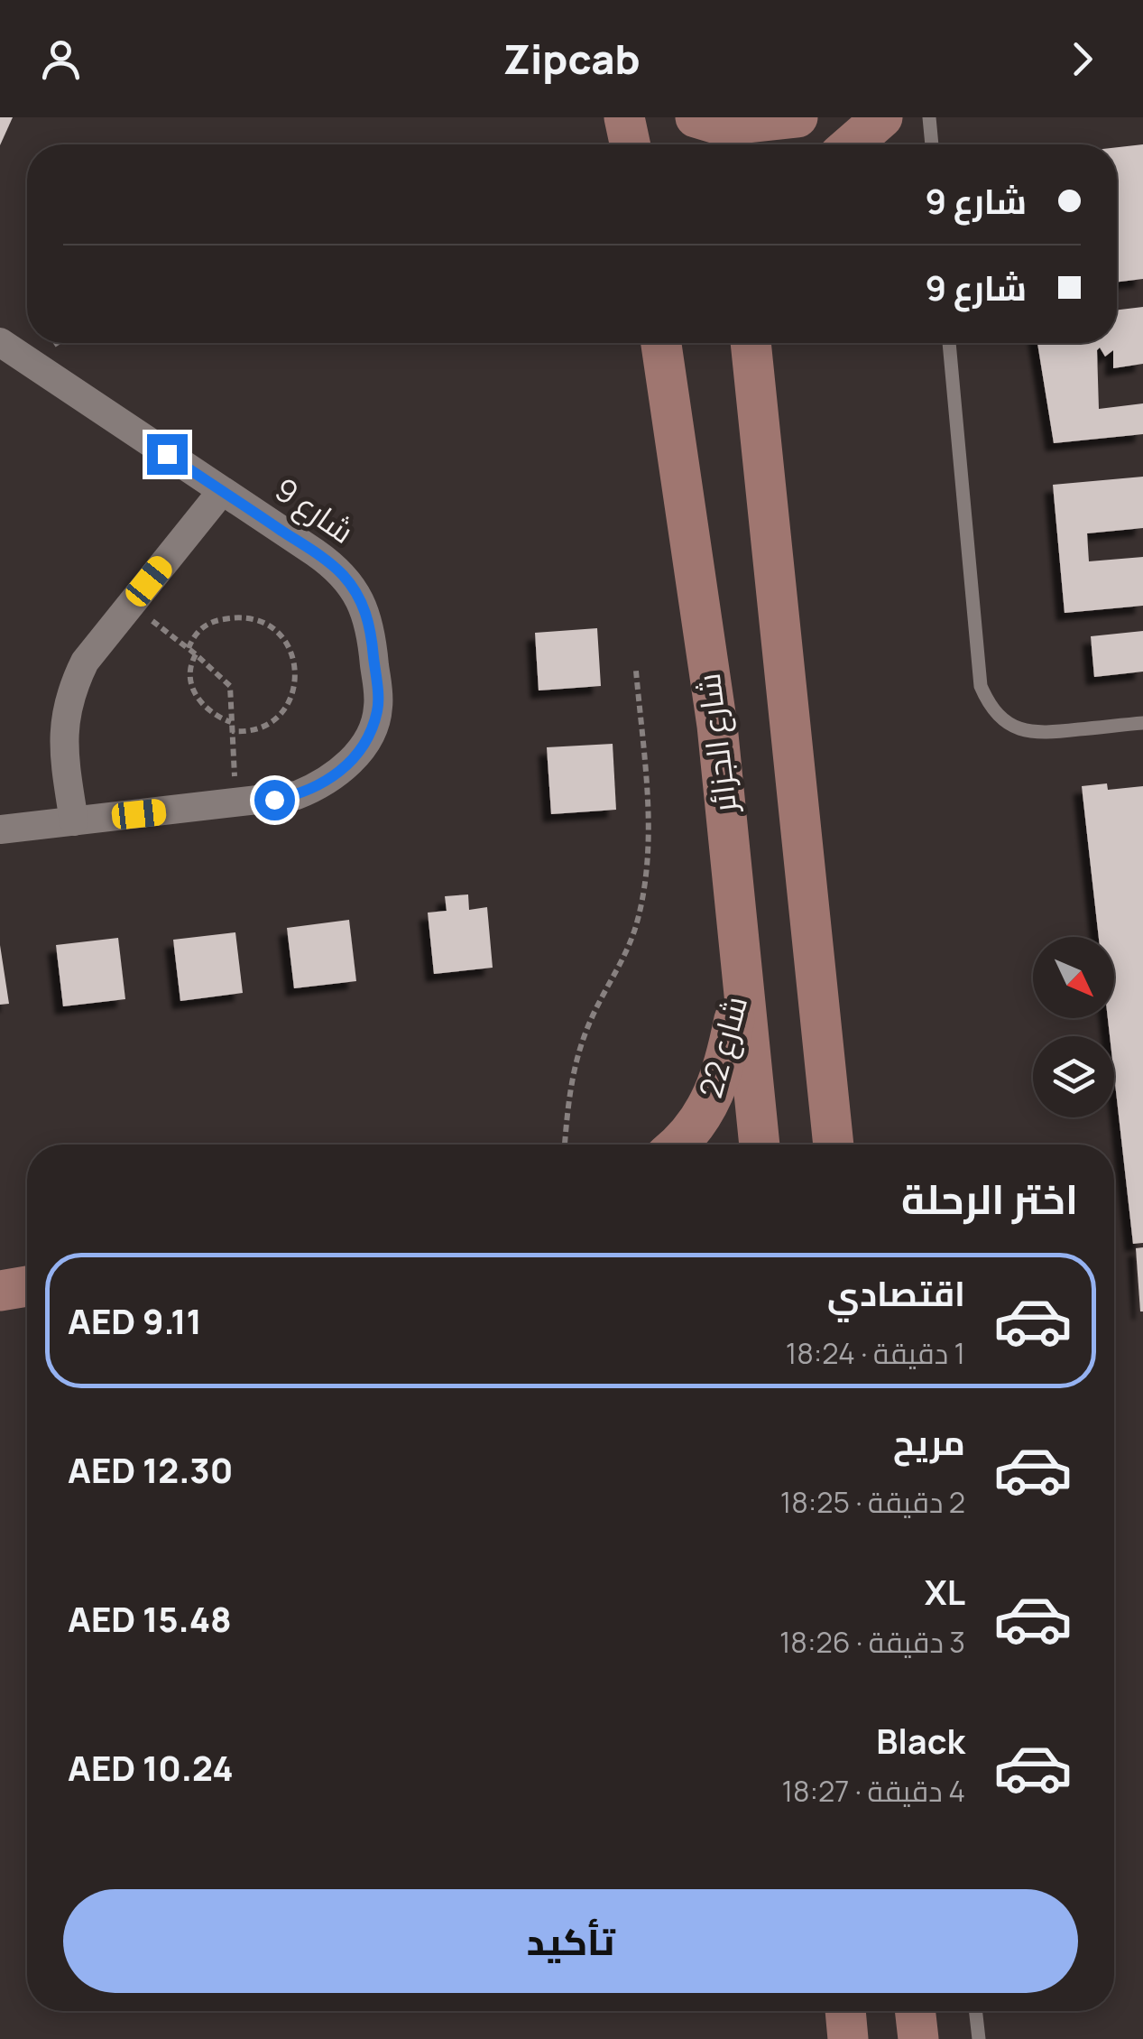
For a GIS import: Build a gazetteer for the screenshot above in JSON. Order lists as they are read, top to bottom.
{
  "streets": {
    "main road": ["شارع الجزائر", "شارع 22"],
    "street": ["شارع 9"]
  },
  "crossings": [
    ["شارع الجزائر", "شارع 22"]
  ],
  "north": "bottom right",
  "page": {
    "header": "Zipcab",
    "banner": ["شارع 9", "شارع 9"],
    "heading": "اختر الرحلة",
    "list": [
      {
        "name": "اقتصادي",
        "note": "1 دقيقة · 18:24",
        "value": "AED 9.11"
      },
      {
        "name": "مريح",
        "note": "2 دقيقة · 18:25",
        "value": "AED 12.30"
      },
      {
        "name": "XL",
        "note": "3 دقيقة · 18:26",
        "value": "AED 15.48"
      },
      {
        "name": "Black",
        "note": "4 دقيقة · 18:27",
        "value": "AED 10.24"
      }
    ],
    "buttons": "تأكيد"
  }
}
